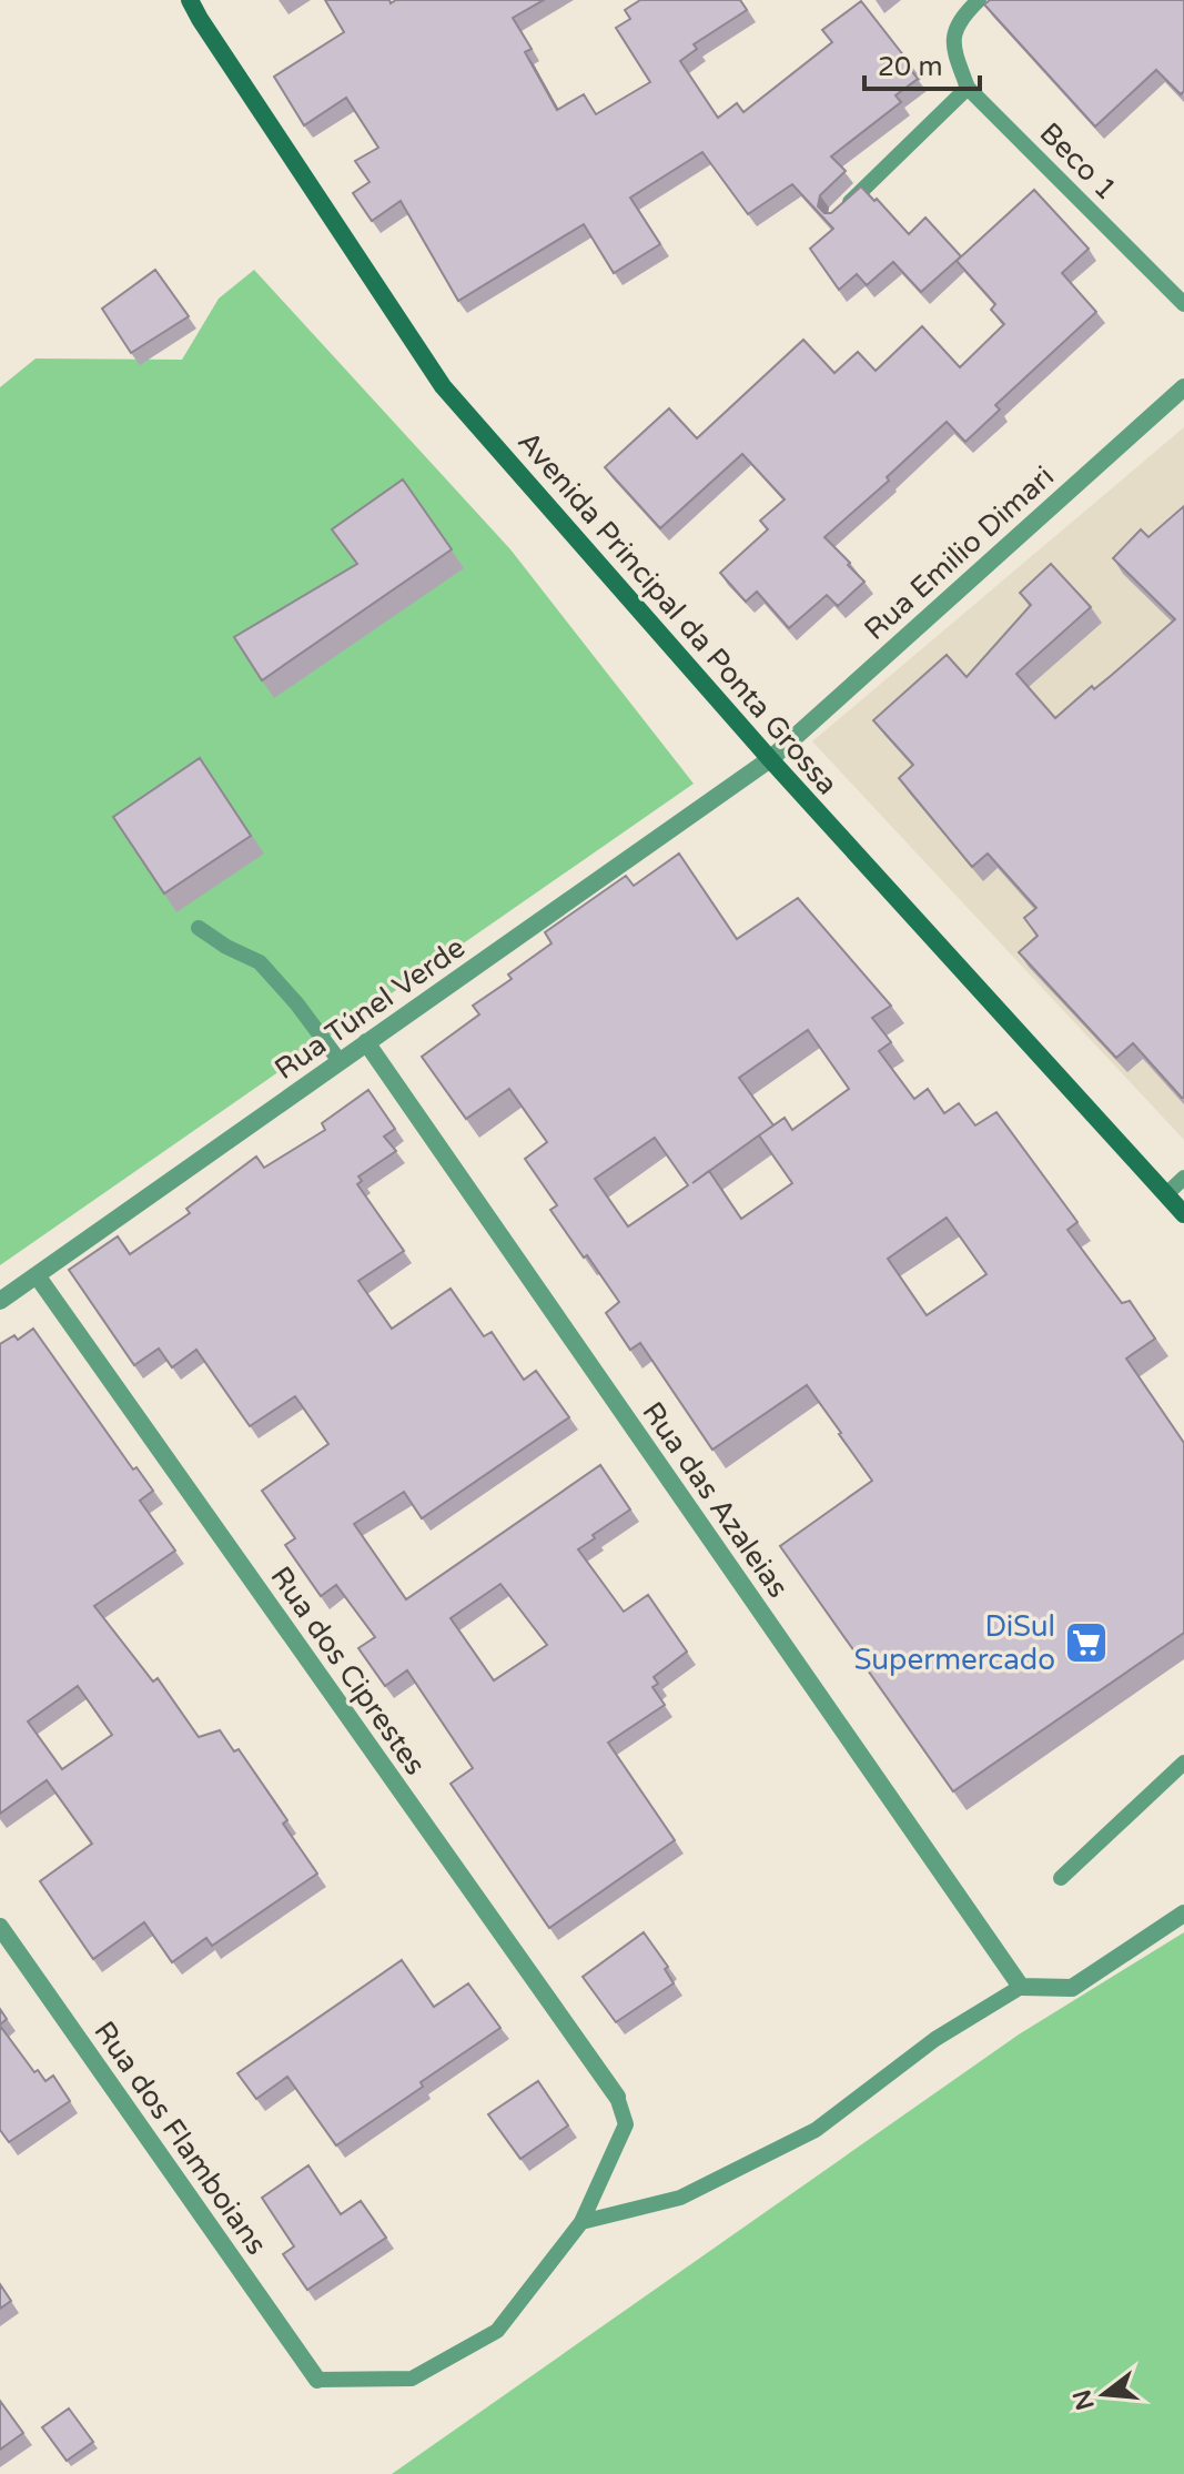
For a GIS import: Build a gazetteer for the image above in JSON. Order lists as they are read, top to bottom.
{
  "streets": {
    "main road": ["Avenida Principal da Ponta Grossa"],
    "street": [
      "Rua Emilio Dimari",
      "Rua Túnel Verde",
      "Rua das Azaleias",
      "Rua dos Ciprestes",
      "Rua dos Flamboians"
    ],
    "lane": ["Beco 1"]
  },
  "crossings": [
    ["Rua Emilio Dimari", "Avenida Principal da Ponta Grossa"],
    ["Rua Emilio Dimari", "Rua Túnel Verde"],
    ["Avenida Principal da Ponta Grossa", "Rua Túnel Verde"],
    ["Rua Túnel Verde", "Rua das Azaleias"],
    ["Rua Túnel Verde", "Rua dos Ciprestes"]
  ],
  "places": {
    "supermarket": ["DiSul Supermercado"]
  },
  "scale_bar": "20 m",
  "north": "left"
}
